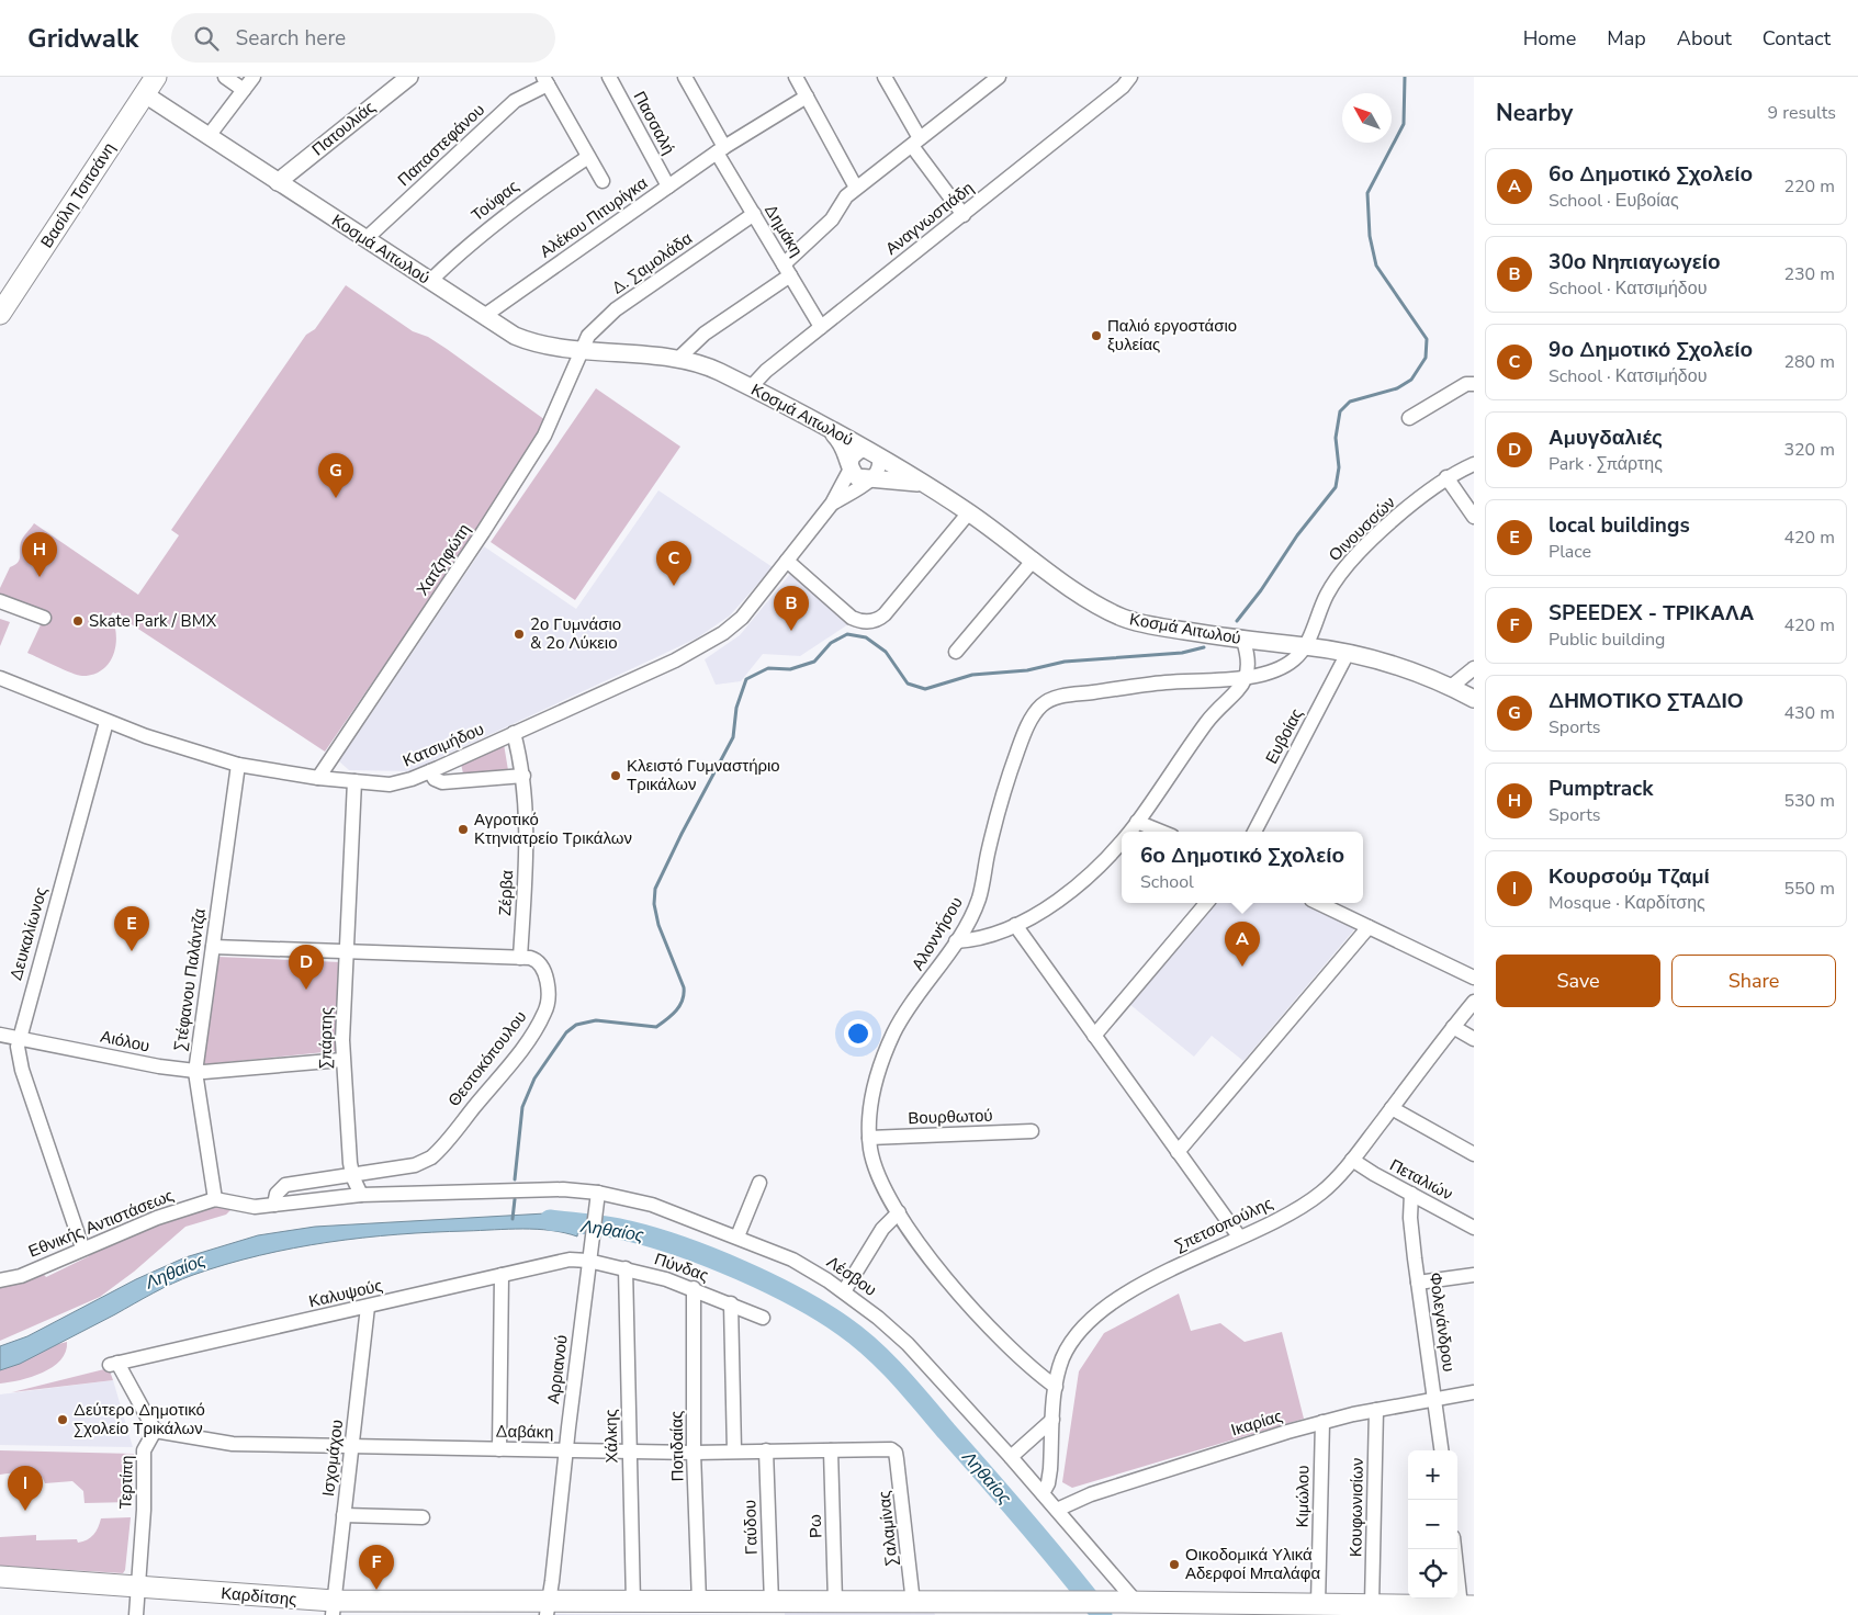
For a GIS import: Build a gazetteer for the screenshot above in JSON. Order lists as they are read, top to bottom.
{
  "streets": {
    "main road": ["Βασίλη Τσιτσάνη", "Καρδίτσης"],
    "street": [
      "Πασσαλή",
      "Πατουλιάς",
      "Παπαστεφάνου",
      "Τούφας",
      "Αλέκου Πιτυρίγκα",
      "Αναγνωστιάδη",
      "Δημάκη",
      "Κοσμά Αιτωλού",
      "Δ. Σαμολάδα",
      "Οινουσσών",
      "Χατζηφώτη",
      "Ευβοίας",
      "Κατσιμήδου",
      "Ζέρβα",
      "Δευκαλίωνος",
      "Αλοννήσου",
      "Στέφανου Παλάντζα",
      "Σπάρτης",
      "Αιόλου",
      "Θεοτοκόπουλου",
      "Βουρθωτού",
      "Πεταλιών",
      "Εθνικής Αντιστάσεως",
      "Σπετσοπούλης",
      "Πύνδας",
      "Λέσβου",
      "Καλυψούς",
      "Φολεγάνδρου",
      "Αρριανού",
      "Ικαρίας",
      "Δαβάκη",
      "Χάλκης",
      "Ποτιδαίας",
      "Ισχομάχου",
      "Τερτίπη",
      "Κιμώλου",
      "Κουφωνισίων",
      "Ρω",
      "Γαύδου",
      "Σαλαμίνας"
    ]
  },
  "crossings": [
    ["Πασσαλή", "Αλέκου Πιτυρίγκα"],
    ["Πατουλιάς", "Κοσμά Αιτωλού"],
    ["Παπαστεφάνου", "Κοσμά Αιτωλού"],
    ["Βασίλη Τσιτσάνη", "Κοσμά Αιτωλού"],
    ["Τούφας", "Κοσμά Αιτωλού"],
    ["Αλέκου Πιτυρίγκα", "Δημάκη"],
    ["Αλέκου Πιτυρίγκα", "Κοσμά Αιτωλού"],
    ["Αναγνωστιάδη", "Δημάκη"],
    ["Αναγνωστιάδη", "Κοσμά Αιτωλού"],
    ["Δημάκη", "Δ. Σαμολάδα"],
    ["Κοσμά Αιτωλού", "Δ. Σαμολάδα"],
    ["Κοσμά Αιτωλού", "Οινουσσών"],
    ["Κοσμά Αιτωλού", "Χατζηφώτη"],
    ["Κοσμά Αιτωλού", "Ευβοίας"],
    ["Κοσμά Αιτωλού", "Αλοννήσου"],
    ["Δ. Σαμολάδα", "Χατζηφώτη"],
    ["Οινουσσών", "Αλοννήσου"],
    ["Χατζηφώτη", "Κατσιμήδου"],
    ["Κατσιμήδου", "Ζέρβα"],
    ["Κατσιμήδου", "Δευκαλίωνος"],
    ["Κατσιμήδου", "Στέφανου Παλάντζα"],
    ["Κατσιμήδου", "Σπάρτης"],
    ["Ζέρβα", "Θεοτοκόπουλου"],
    ["Δευκαλίωνος", "Αιόλου"],
    ["Δευκαλίωνος", "Εθνικής Αντιστάσεως"],
    ["Αλοννήσου", "Βουρθωτού"],
    ["Αλοννήσου", "Σπετσοπούλης"],
    ["Στέφανου Παλάντζα", "Αιόλου"],
    ["Στέφανου Παλάντζα", "Θεοτοκόπουλου"],
    ["Στέφανου Παλάντζα", "Εθνικής Αντιστάσεως"],
    ["Στέφανου Παλάντζα", "Λέσβου"],
    ["Σπάρτης", "Αιόλου"],
    ["Σπάρτης", "Θεοτοκόπουλου"],
    ["Σπάρτης", "Λέσβου"],
    ["Θεοτοκόπουλου", "Λέσβου"],
    ["Πεταλιών", "Σπετσοπούλης"],
    ["Πεταλιών", "Φολεγάνδρου"],
    ["Εθνικής Αντιστάσεως", "Λέσβου"],
    ["Σπετσοπούλης", "Λέσβου"],
    ["Πύνδας", "Καλυψούς"],
    ["Πύνδας", "Αρριανού"],
    ["Πύνδας", "Χάλκης"],
    ["Πύνδας", "Ποτιδαίας"],
    ["Λέσβου", "Αρριανού"],
    ["Λέσβου", "Ικαρίας"],
    ["Λέσβου", "Καρδίτσης"],
    ["Καλυψούς", "Αρριανού"],
    ["Καλυψούς", "Δαβάκη"],
    ["Καλυψούς", "Ισχομάχου"],
    ["Καλυψούς", "Τερτίπη"],
    ["Φολεγάνδρου", "Ικαρίας"],
    ["Αρριανού", "Δαβάκη"],
    ["Αρριανού", "Καρδίτσης"],
    ["Ικαρίας", "Κιμώλου"],
    ["Ικαρίας", "Κουφωνισίων"],
    ["Δαβάκη", "Χάλκης"],
    ["Δαβάκη", "Ποτιδαίας"],
    ["Δαβάκη", "Ισχομάχου"],
    ["Δαβάκη", "Τερτίπη"],
    ["Δαβάκη", "Ρω"],
    ["Δαβάκη", "Γαύδου"],
    ["Δαβάκη", "Σαλαμίνας"],
    ["Χάλκης", "Καρδίτσης"],
    ["Ποτιδαίας", "Καρδίτσης"],
    ["Ισχομάχου", "Καρδίτσης"],
    ["Τερτίπη", "Καρδίτσης"],
    ["Κιμώλου", "Καρδίτσης"],
    ["Κουφωνισίων", "Καρδίτσης"],
    ["Ρω", "Καρδίτσης"],
    ["Γαύδου", "Καρδίτσης"],
    ["Σαλαμίνας", "Καρδίτσης"]
  ],
  "water": ["Ληθαίος"],
  "places": [
    "Παλιό εργοστάσιο ξυλείας",
    "Skate Park / BMX",
    "2ο Γυμνάσιο & 2ο Λύκειο",
    "Κλειστό Γυμναστήριο Τρικάλων",
    "Αγροτικό Κτηνιατρείο Τρικάλων",
    "Δεύτερο Δημοτικό Σχολείο Τρικάλων",
    "Οικοδομικά Υλικά Αδερφοί Μπαλάφα"
  ],
  "north": "top left",
  "page": {
    "header": "Gridwalk",
    "search": "Search here",
    "nav": [
      "Home",
      "Map",
      "About",
      "Contact"
    ],
    "heading": ["Nearby", "9 results"],
    "list": [
      {
        "mark": "A",
        "name": "6ο Δημοτικό Σχολείο",
        "note": "School · Ευβοίας",
        "value": "220 m"
      },
      {
        "mark": "B",
        "name": "30ο Νηπιαγωγείο",
        "note": "School · Κατσιμήδου",
        "value": "230 m"
      },
      {
        "mark": "C",
        "name": "9ο Δημοτικό Σχολείο",
        "note": "School · Κατσιμήδου",
        "value": "280 m"
      },
      {
        "mark": "D",
        "name": "Αμυγδαλιές",
        "note": "Park · Σπάρτης",
        "value": "320 m"
      },
      {
        "mark": "E",
        "name": "local buildings",
        "note": "Place",
        "value": "420 m"
      },
      {
        "mark": "F",
        "name": "SPEEDEX - ΤΡΙΚΑΛΑ",
        "note": "Public building",
        "value": "420 m"
      },
      {
        "mark": "G",
        "name": "ΔΗΜΟΤΙΚΟ ΣΤΑΔΙΟ",
        "note": "Sports",
        "value": "430 m"
      },
      {
        "mark": "H",
        "name": "Pumptrack",
        "note": "Sports",
        "value": "530 m"
      },
      {
        "mark": "I",
        "name": "Κουρσούμ Τζαμί",
        "note": "Mosque · Καρδίτσης",
        "value": "550 m"
      }
    ],
    "pins": [
      "G",
      "H",
      "C",
      "B",
      "E",
      "A",
      "D",
      "I",
      "F"
    ],
    "popup": ["6ο Δημοτικό Σχολείο", "School"],
    "buttons": ["Save", "Share"],
    "map_buttons": ["+", "−"]
  }
}
